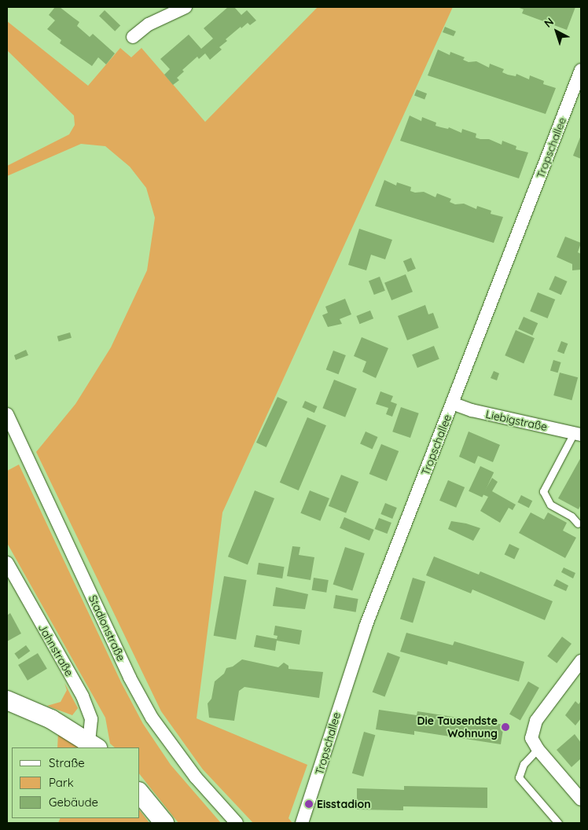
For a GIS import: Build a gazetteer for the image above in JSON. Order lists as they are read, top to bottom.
{
  "streets": {
    "street": [
      "Tropschallee",
      "Liebigstraße",
      "Stadionstraße",
      "Jahnstraße"
    ]
  },
  "crossings": [
    ["Tropschallee", "Liebigstraße"]
  ],
  "places": ["Die Tausendste Wohnung", "Eisstadion"],
  "legend": ["Straße", "Park", "Gebäude"],
  "north": "top left"
}
